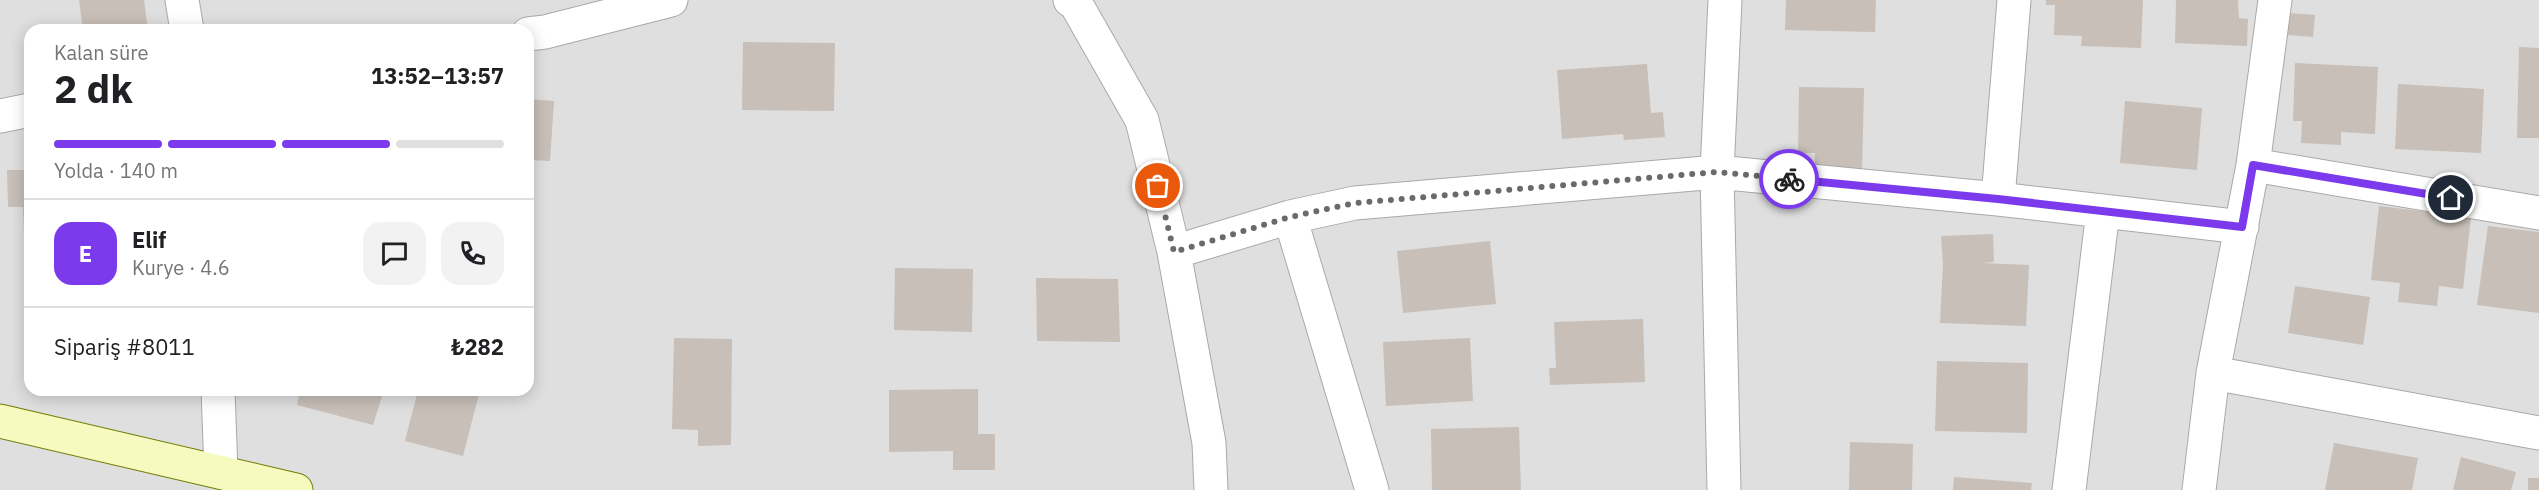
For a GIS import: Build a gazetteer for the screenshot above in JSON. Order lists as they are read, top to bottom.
{
  "page": {
    "heading": ["2 dk", "Kalan süre", "13:52–13:57"],
    "panel": [
      "Elif",
      "Kurye · 4.6",
      "Sipariş #8011",
      "₺282"
    ],
    "bar": "Yolda · 140 m",
    "round": "E"
  }
}
